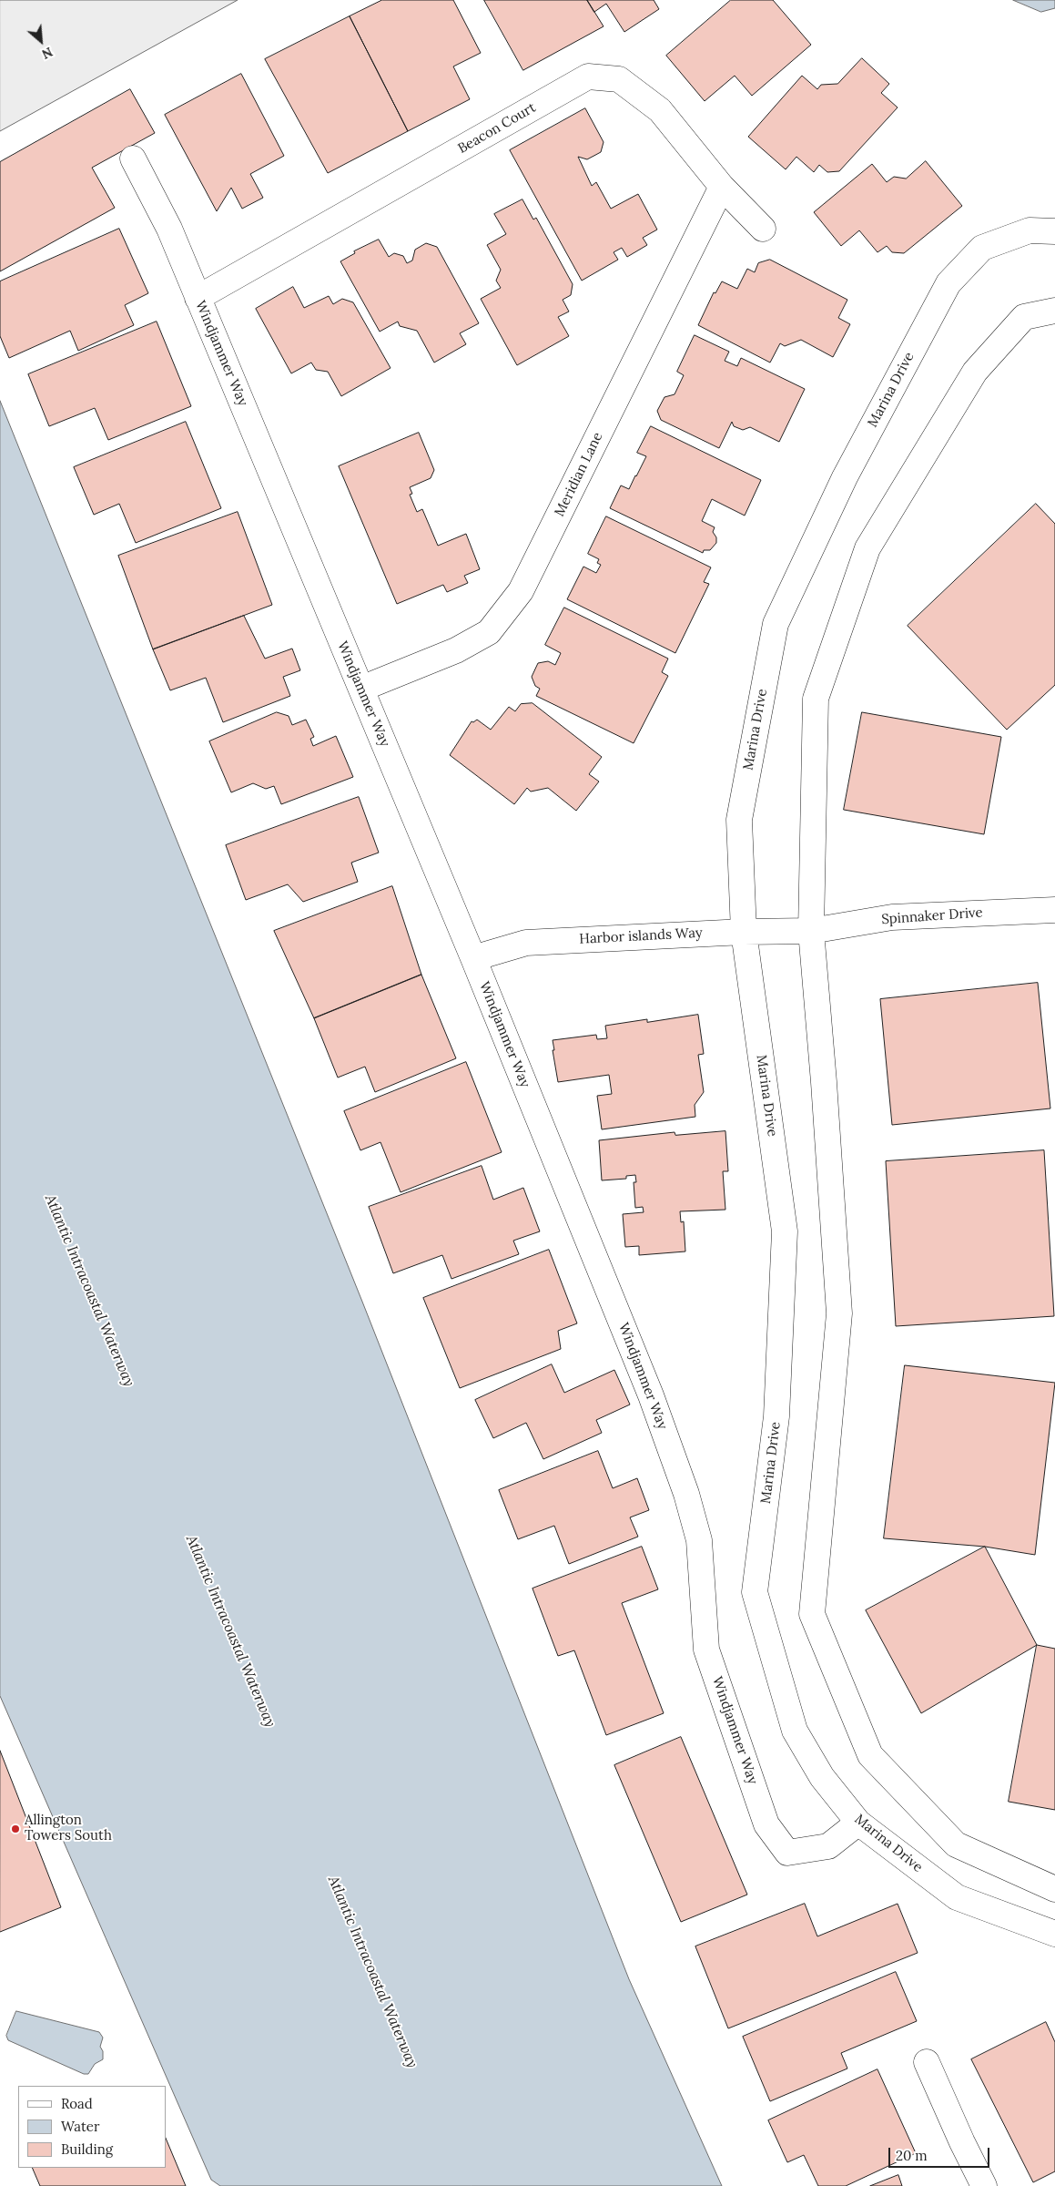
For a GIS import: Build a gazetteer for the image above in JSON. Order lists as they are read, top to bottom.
{
  "streets": {
    "street": [
      "Beacon Court",
      "Windjammer Way",
      "Marina Drive",
      "Meridian Lane",
      "Spinnaker Drive",
      "Harbor islands Way"
    ]
  },
  "crossings": [
    ["Beacon Court", "Windjammer Way"],
    ["Beacon Court", "Meridian Lane"],
    ["Windjammer Way", "Marina Drive"],
    ["Windjammer Way", "Meridian Lane"],
    ["Windjammer Way", "Harbor islands Way"],
    ["Marina Drive", "Harbor islands Way"],
    ["Spinnaker Drive", "Harbor islands Way"]
  ],
  "water": ["Atlantic Intracoastal Waterway"],
  "places": ["Allington Towers South"],
  "legend": ["Road", "Water", "Building"],
  "scale_bar": "20 m",
  "north": "bottom right"
}
